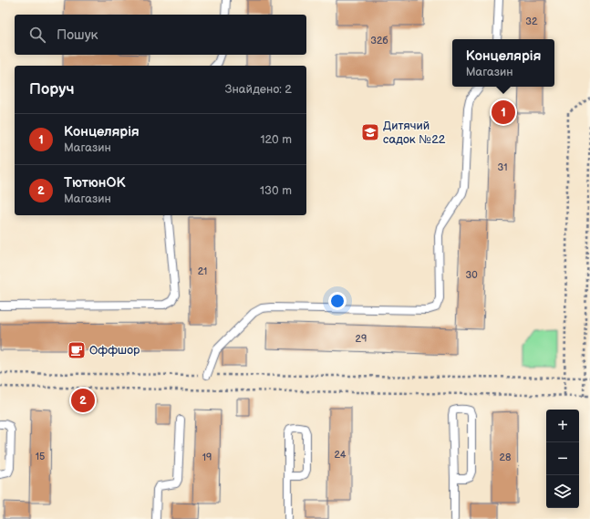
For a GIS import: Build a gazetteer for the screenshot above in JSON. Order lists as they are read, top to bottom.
{
  "places": {
    "school or university": ["Дитячий садок №22"],
    "cafe": ["Оффшор"]
  },
  "house_numbers": [
    "32",
    "32б",
    "31",
    "21",
    "30",
    "29",
    "24",
    "15",
    "19",
    "28"
  ],
  "page": {
    "search": "Пошук",
    "popup": ["Концелярія", "Магазин"],
    "heading": ["Поруч", "Знайдено: 2"],
    "pins": ["1", "2"],
    "list": [
      {
        "mark": "1",
        "name": "Концелярія",
        "note": "Магазин",
        "value": "120 m"
      },
      {
        "mark": "2",
        "name": "ТютюнОК",
        "note": "Магазин",
        "value": "130 m"
      }
    ],
    "map_buttons": ["+", "−"]
  }
}
